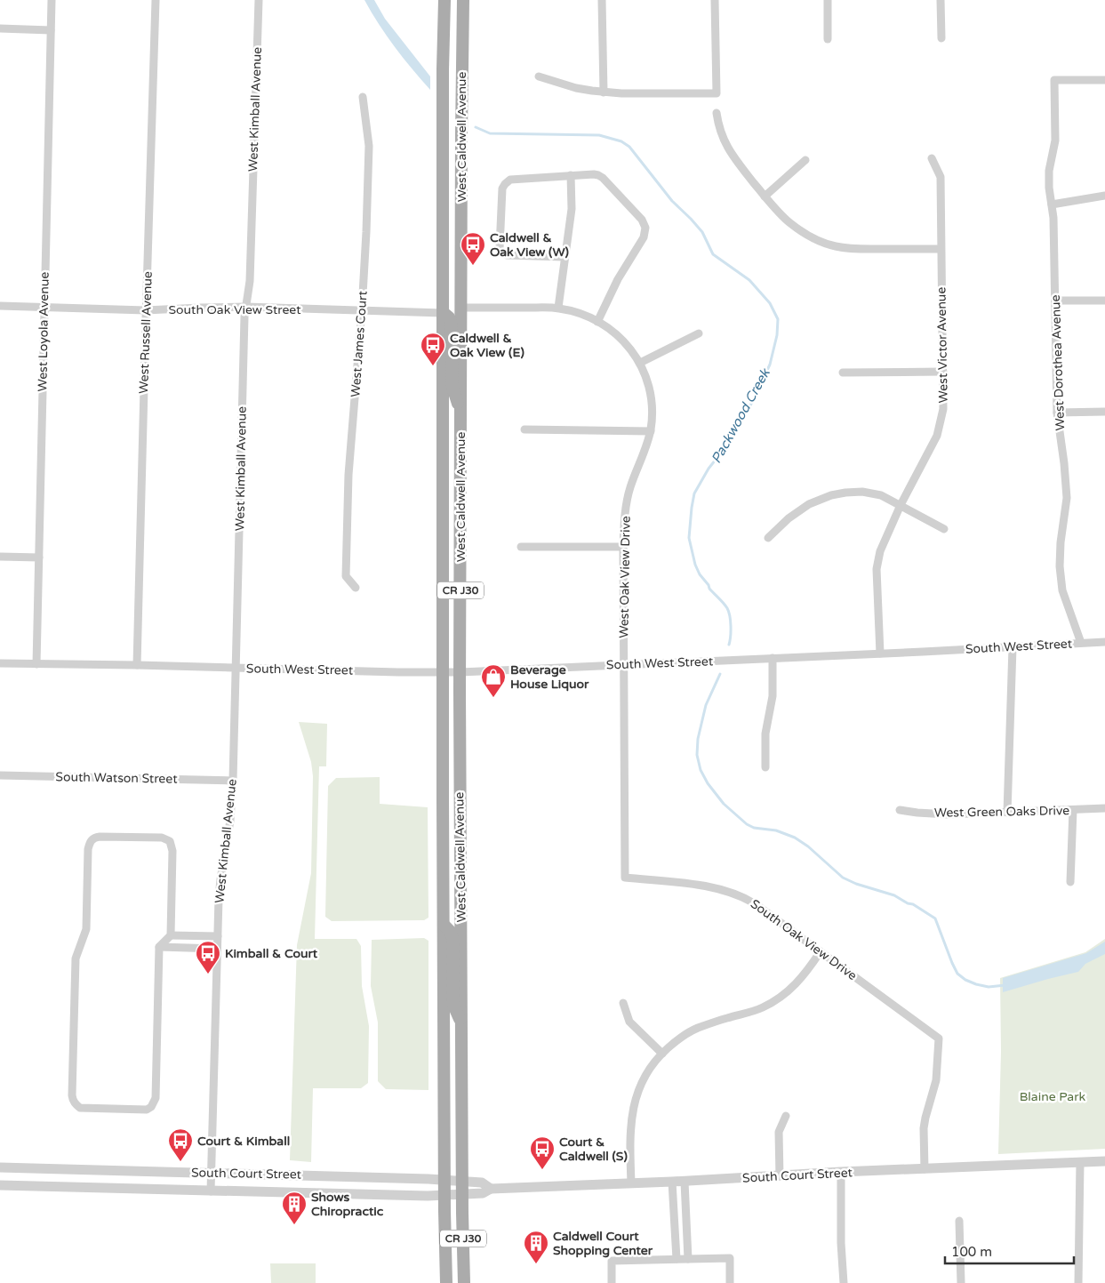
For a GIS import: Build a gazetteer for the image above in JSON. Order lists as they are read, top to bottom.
{
  "streets": {
    "main road": ["West Caldwell Avenue", "CR J30"],
    "street": [
      "West Kimball Avenue",
      "South Oak View Street",
      "West Loyola Avenue",
      "West Russell Avenue",
      "West James Court",
      "West Victor Avenue",
      "West Dorothea Avenue",
      "West Oak View Drive",
      "South West Street",
      "South Watson Street",
      "West Green Oaks Drive",
      "South Oak View Drive",
      "South Court Street"
    ]
  },
  "crossings": [
    ["West Kimball Avenue", "South Oak View Street"],
    ["West Kimball Avenue", "South West Street"],
    ["West Kimball Avenue", "South Watson Street"],
    ["West Kimball Avenue", "South Court Street"],
    ["West Caldwell Avenue", "South Oak View Street"],
    ["West Caldwell Avenue", "CR J30"],
    ["West Caldwell Avenue", "South West Street"],
    ["West Caldwell Avenue", "South Court Street"],
    ["South Oak View Street", "West Loyola Avenue"],
    ["South Oak View Street", "West Russell Avenue"],
    ["South Oak View Street", "West James Court"],
    ["West Loyola Avenue", "South West Street"],
    ["West Russell Avenue", "South West Street"],
    ["West Victor Avenue", "South West Street"],
    ["West Dorothea Avenue", "South West Street"],
    ["West Oak View Drive", "South West Street"],
    ["West Oak View Drive", "South Oak View Drive"],
    ["CR J30", "South Court Street"],
    ["South Oak View Drive", "South Court Street"]
  ],
  "water": ["Packwood Creek"],
  "parks": ["Blaine Park"],
  "places": {
    "bus stop": [
      "Caldwell & Oak View (W)",
      "Caldwell & Oak View (E)",
      "Kimball & Court",
      "Court & Kimball",
      "Court & Caldwell (S)"
    ],
    "shop": ["Beverage House Liquor"],
    "building": ["Shows Chiropractic", "Caldwell Court Shopping Center"]
  },
  "scale_bar": "100 m"
}
